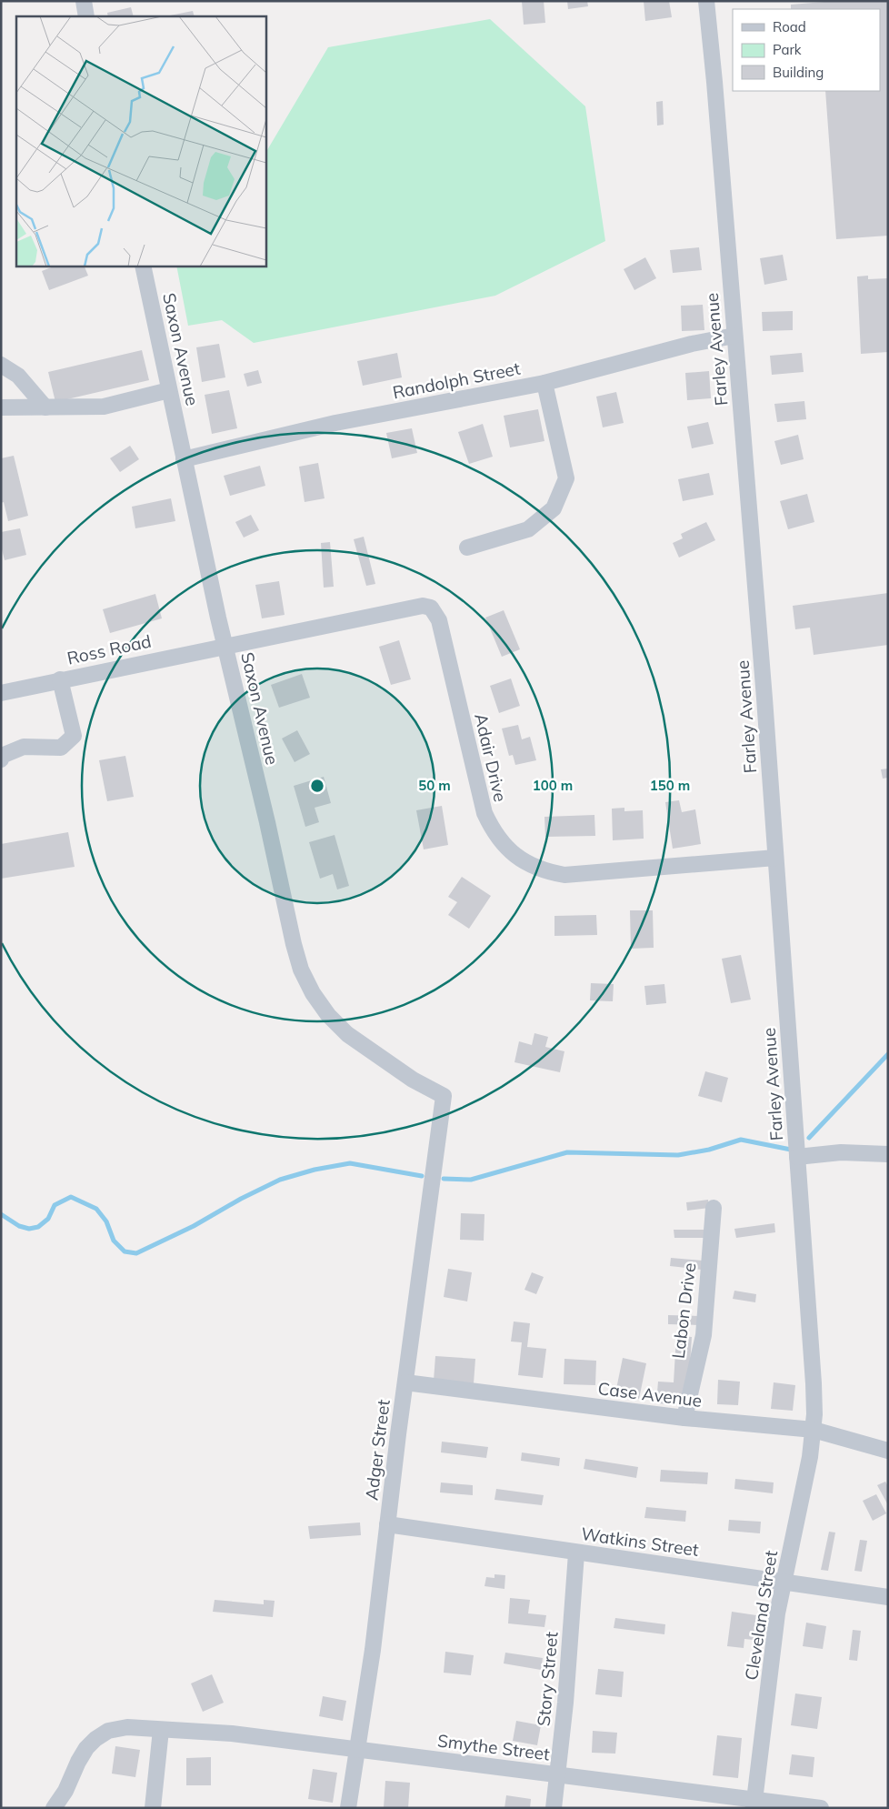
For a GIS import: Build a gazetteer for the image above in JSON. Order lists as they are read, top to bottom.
{
  "streets": {
    "street": [
      "Saxon Avenue",
      "Farley Avenue",
      "Randolph Street",
      "Ross Road",
      "Adair Drive",
      "Labon Drive",
      "Case Avenue",
      "Adger Street",
      "Watkins Street",
      "Cleveland Street",
      "Story Street",
      "Smythe Street"
    ]
  },
  "crossings": [
    ["Saxon Avenue", "Randolph Street"],
    ["Saxon Avenue", "Ross Road"],
    ["Saxon Avenue", "Adair Drive"],
    ["Saxon Avenue", "Adger Street"],
    ["Farley Avenue", "Randolph Street"],
    ["Farley Avenue", "Adair Drive"],
    ["Farley Avenue", "Case Avenue"],
    ["Farley Avenue", "Cleveland Street"],
    ["Ross Road", "Adair Drive"],
    ["Labon Drive", "Case Avenue"],
    ["Case Avenue", "Adger Street"],
    ["Case Avenue", "Cleveland Street"],
    ["Adger Street", "Watkins Street"],
    ["Adger Street", "Smythe Street"],
    ["Watkins Street", "Cleveland Street"],
    ["Watkins Street", "Story Street"],
    ["Cleveland Street", "Smythe Street"],
    ["Story Street", "Smythe Street"]
  ],
  "legend": ["Road", "Park", "Building"],
  "rings": ["50 m", "100 m", "150 m"]
}
